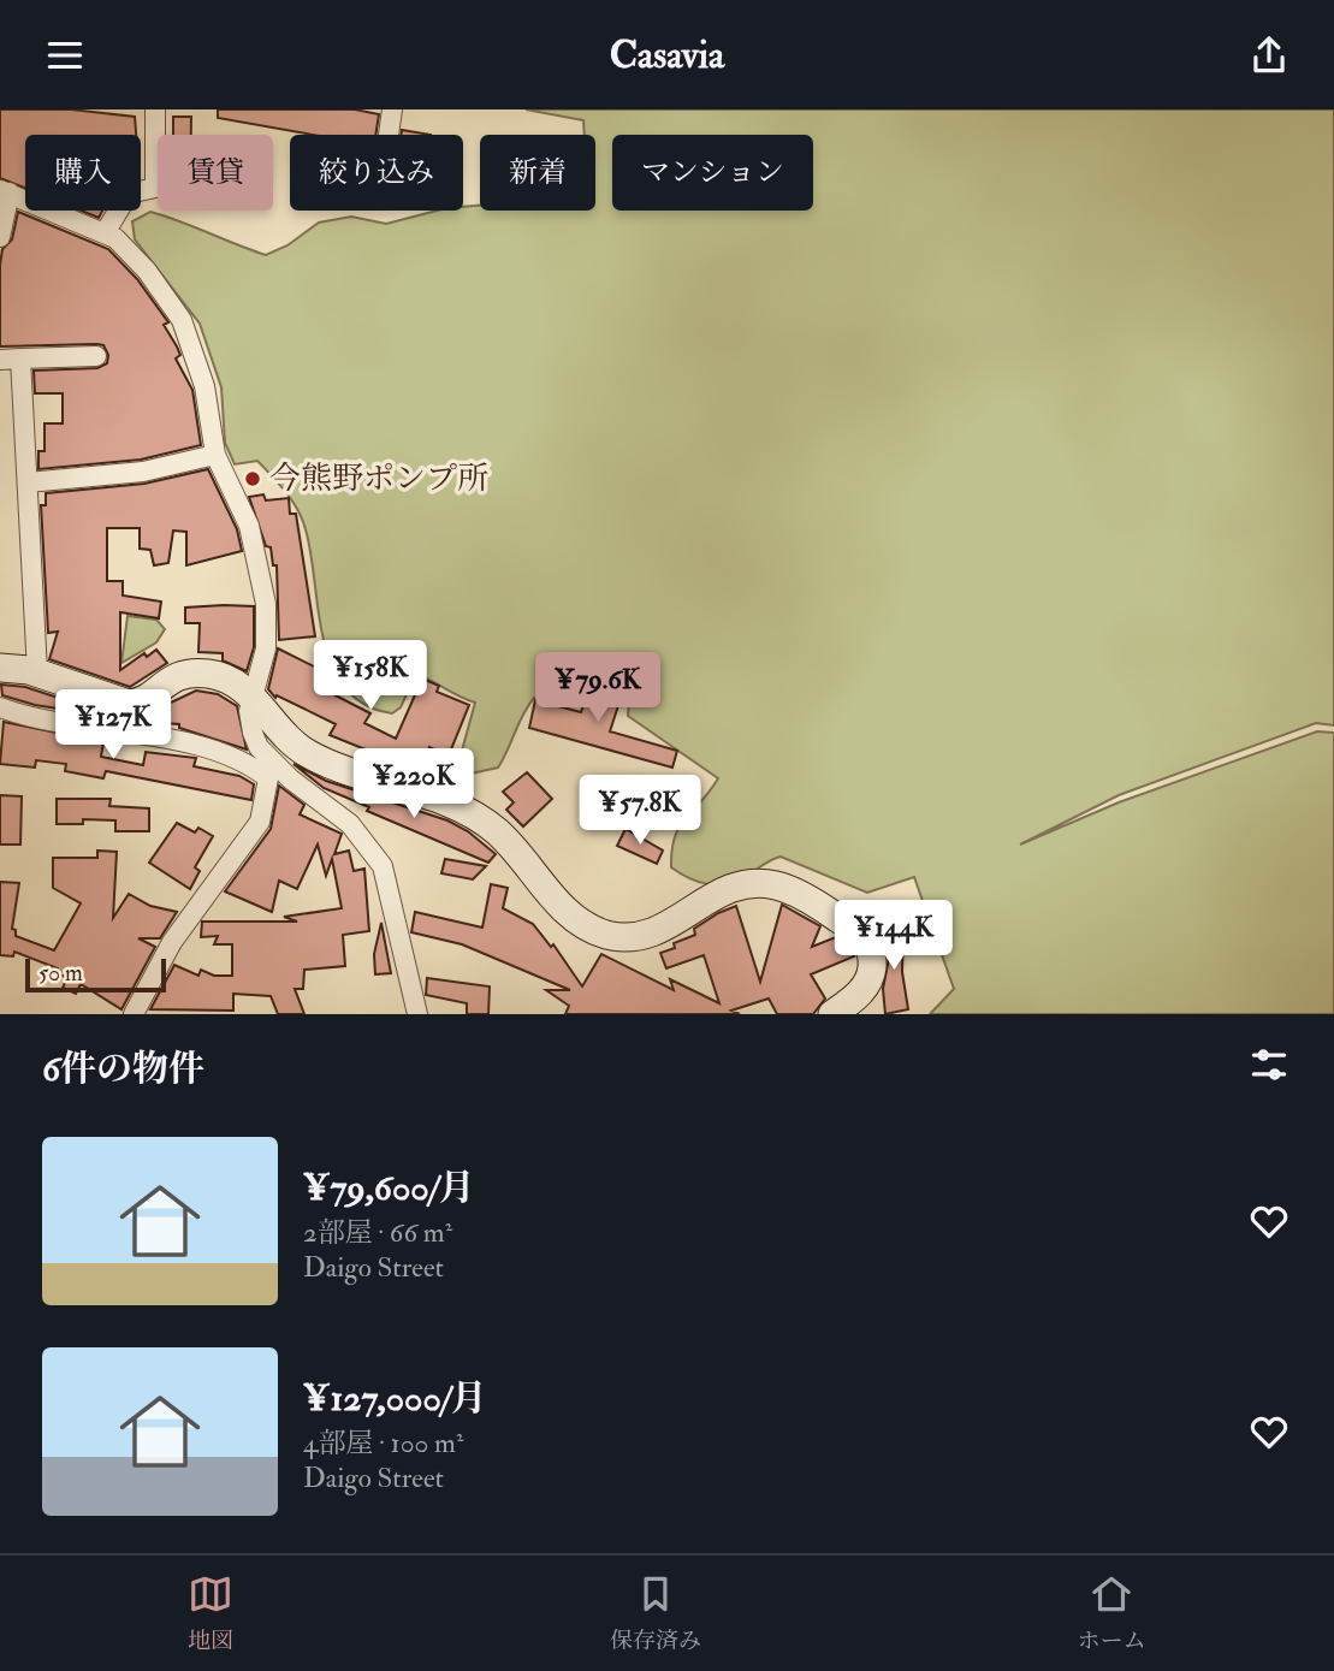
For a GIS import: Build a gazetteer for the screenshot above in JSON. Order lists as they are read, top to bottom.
{
  "places": ["今熊野ポンプ所"],
  "scale_bar": "50 m",
  "page": {
    "header": "Casavia",
    "chip": [
      "購入",
      "賃貸",
      "絞り込み",
      "新着",
      "マンション"
    ],
    "price": [
      "¥158K",
      "¥79.6K",
      "¥127K",
      "¥220K",
      "¥57.8K",
      "¥144K"
    ],
    "scale": "50 m",
    "heading": "6件の物件",
    "list": [
      {
        "name": "¥79,600/月",
        "note": "2部屋 · 66 m² · Daigo Street"
      },
      {
        "name": "¥127,000/月",
        "note": "4部屋 · 100 m² · Daigo Street"
      }
    ],
    "tabs": ["地図", "保存済み", "ホーム"]
  }
}
